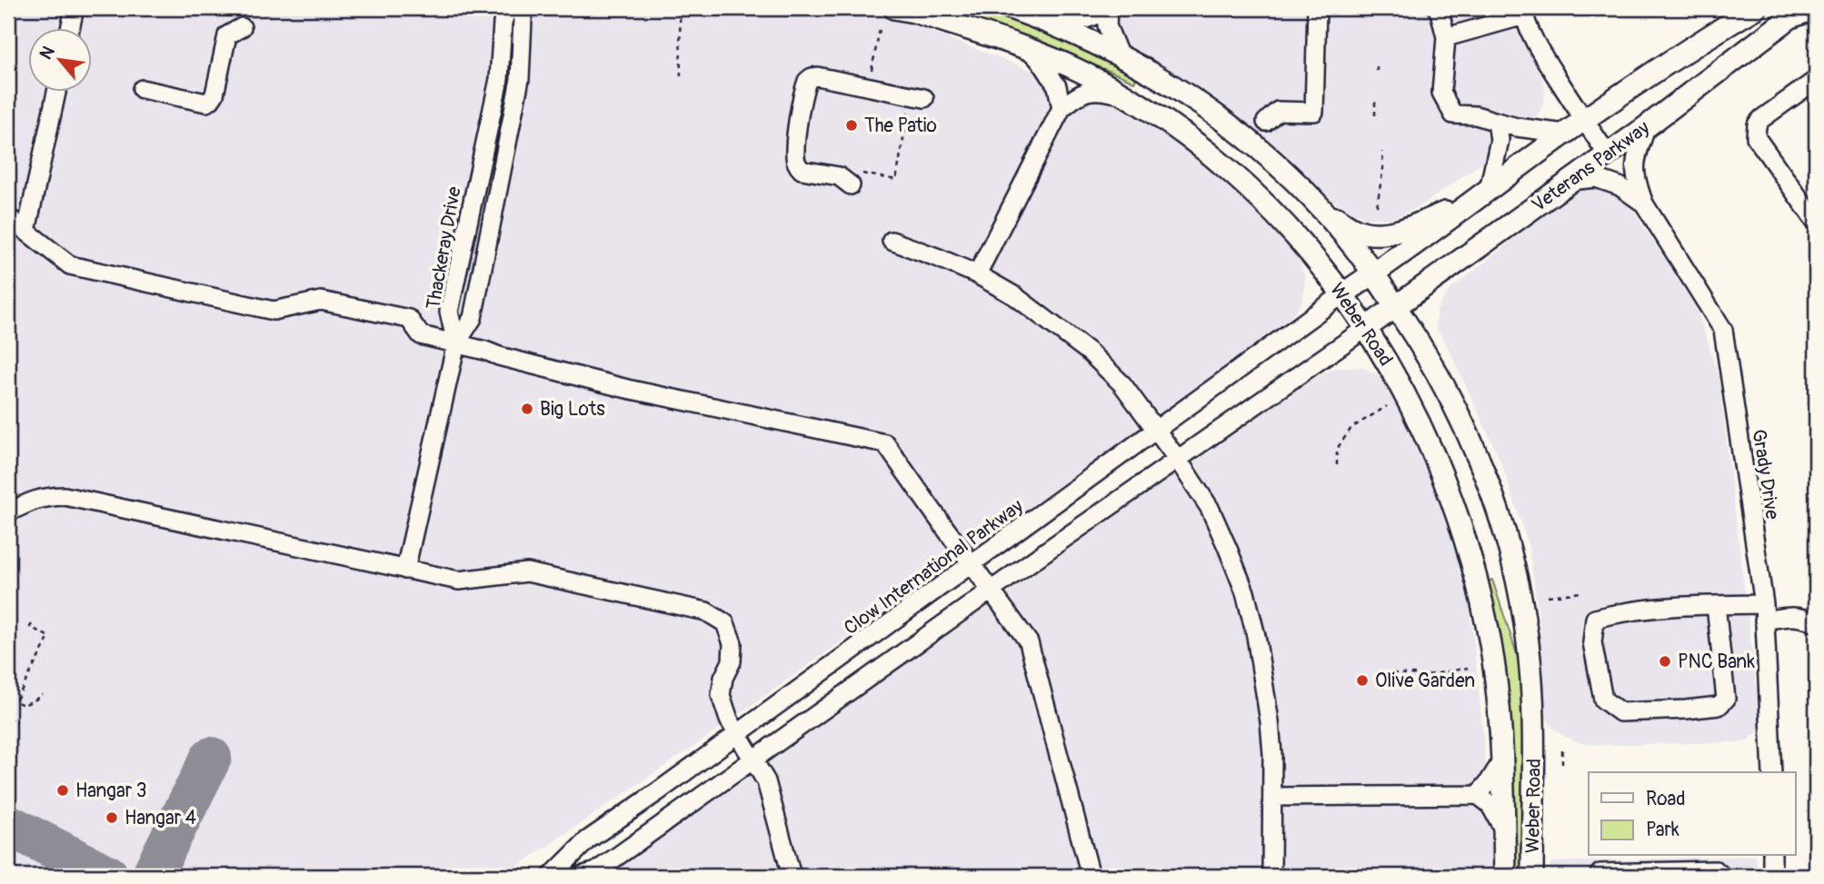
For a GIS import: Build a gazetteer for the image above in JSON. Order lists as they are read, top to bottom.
{
  "streets": {
    "main road": ["Veterans Parkway", "Weber Road"],
    "street": ["Thackeray Drive", "Grady Drive", "Clow International Parkway"]
  },
  "crossings": [
    ["Veterans Parkway", "Weber Road"],
    ["Veterans Parkway", "Grady Drive"],
    ["Veterans Parkway", "Clow International Parkway"],
    ["Weber Road", "Clow International Parkway"]
  ],
  "places": [
    "The Patio",
    "Big Lots",
    "PNC Bank",
    "Olive Garden",
    "Hangar 3",
    "Hangar 4"
  ],
  "legend": ["Road", "Park"],
  "north": "top left"
}
